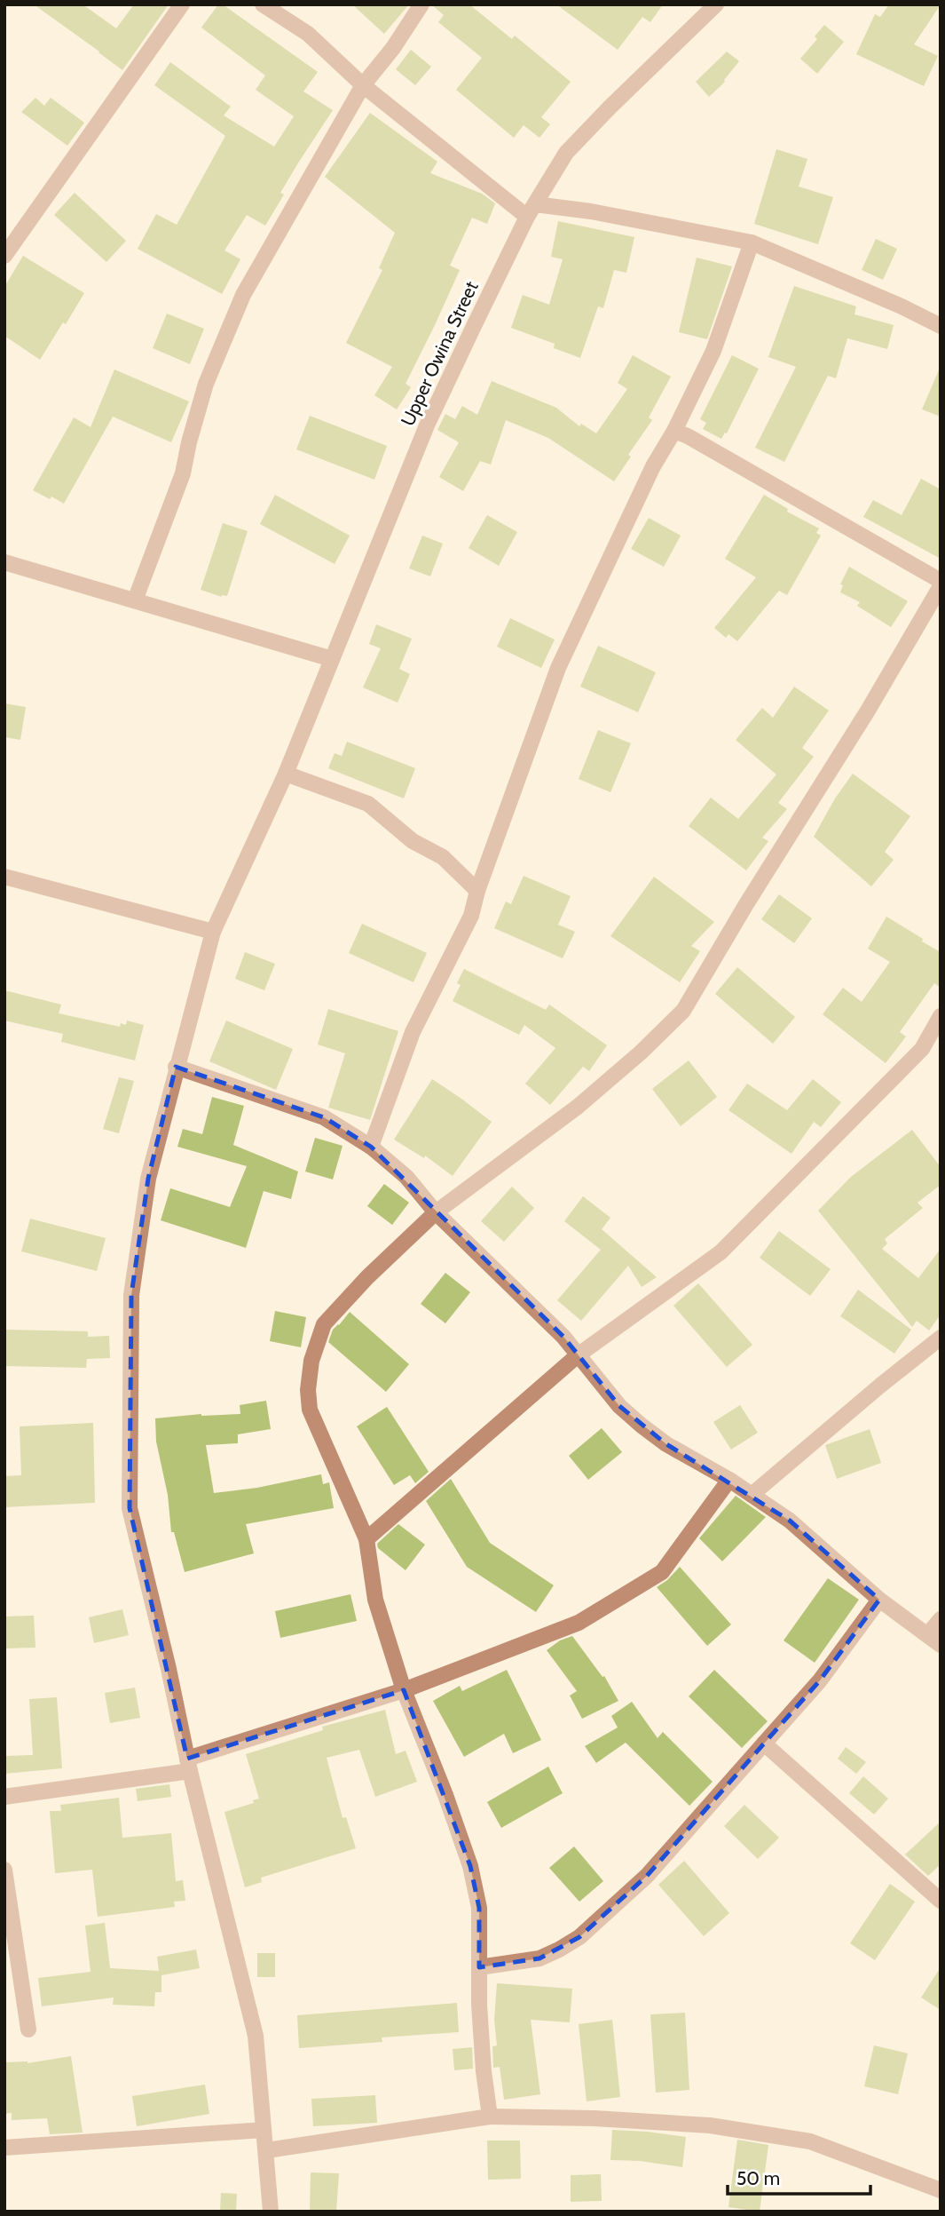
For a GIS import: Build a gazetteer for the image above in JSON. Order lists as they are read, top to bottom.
{
  "streets": {
    "street": ["Upper Owina Street"]
  },
  "scale_bar": "50 m"
}
